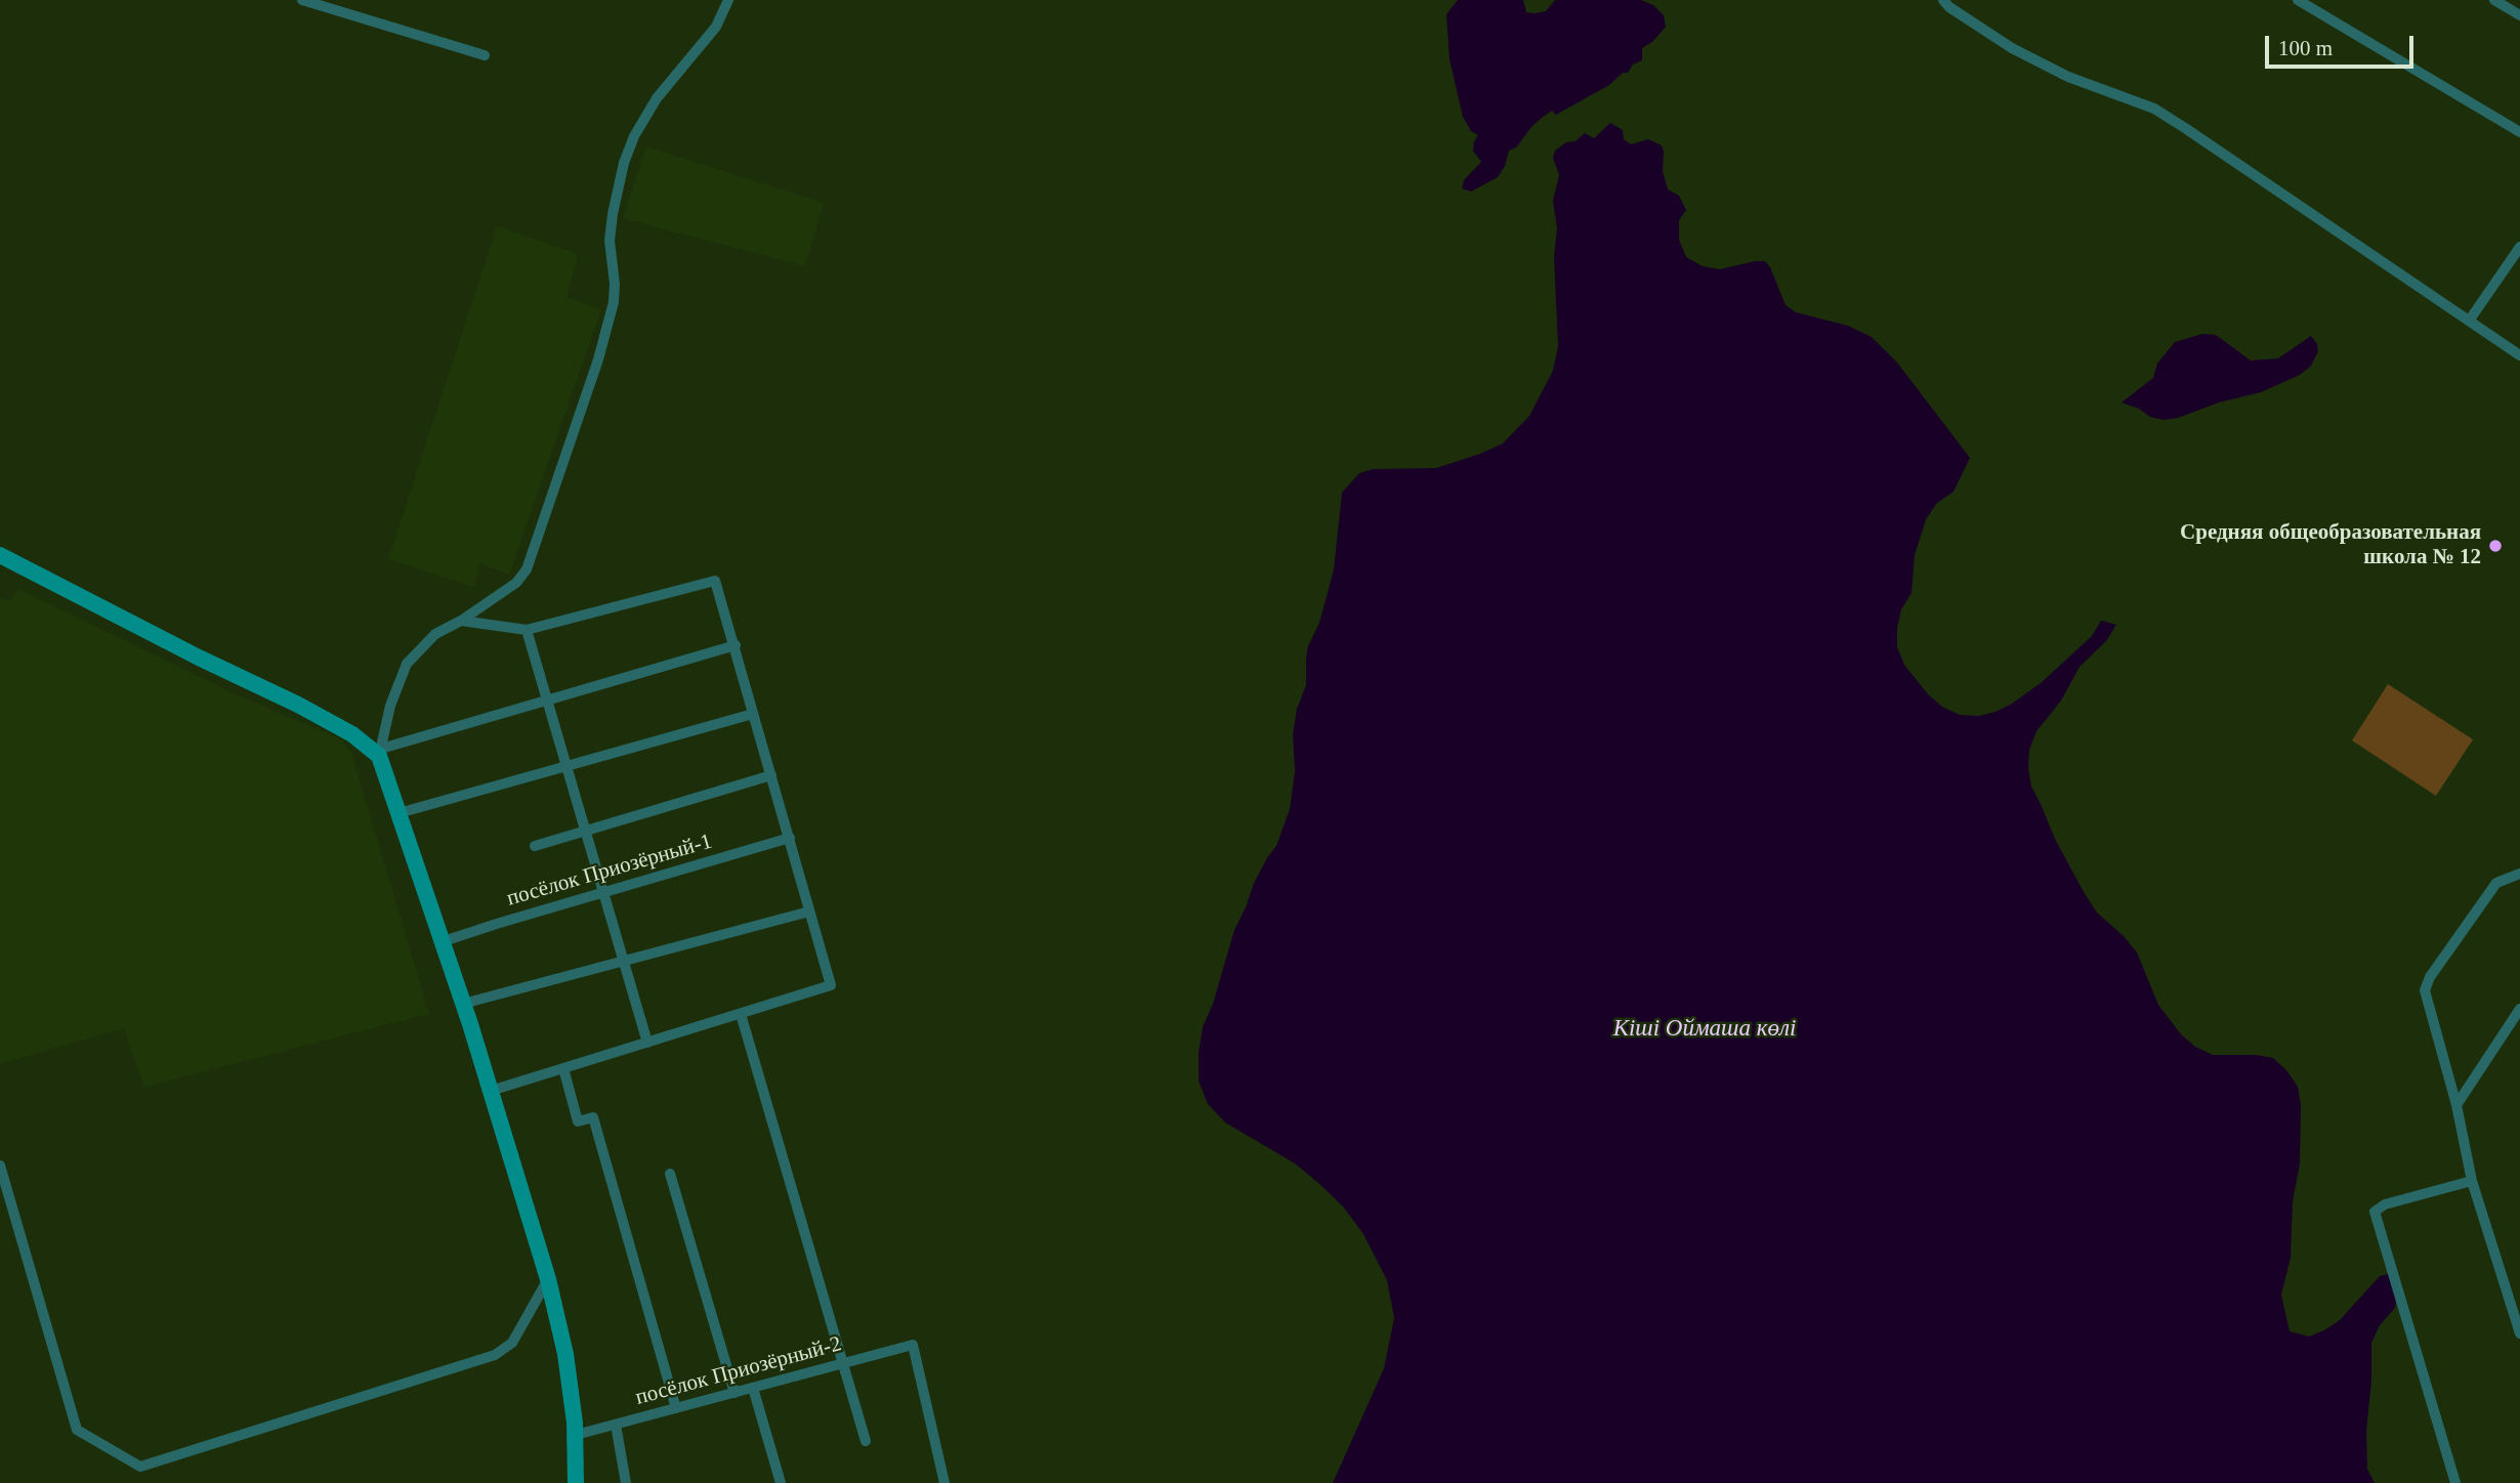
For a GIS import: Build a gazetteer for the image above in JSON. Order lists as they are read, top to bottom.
{
  "streets": {
    "street": ["посёлок Приозёрный-1", "посёлок Приозёрный-2"]
  },
  "water": ["Кіші Оймаша көлi"],
  "places": ["Средняя общеобразовательная школа № 12"],
  "scale_bar": "100 m"
}
